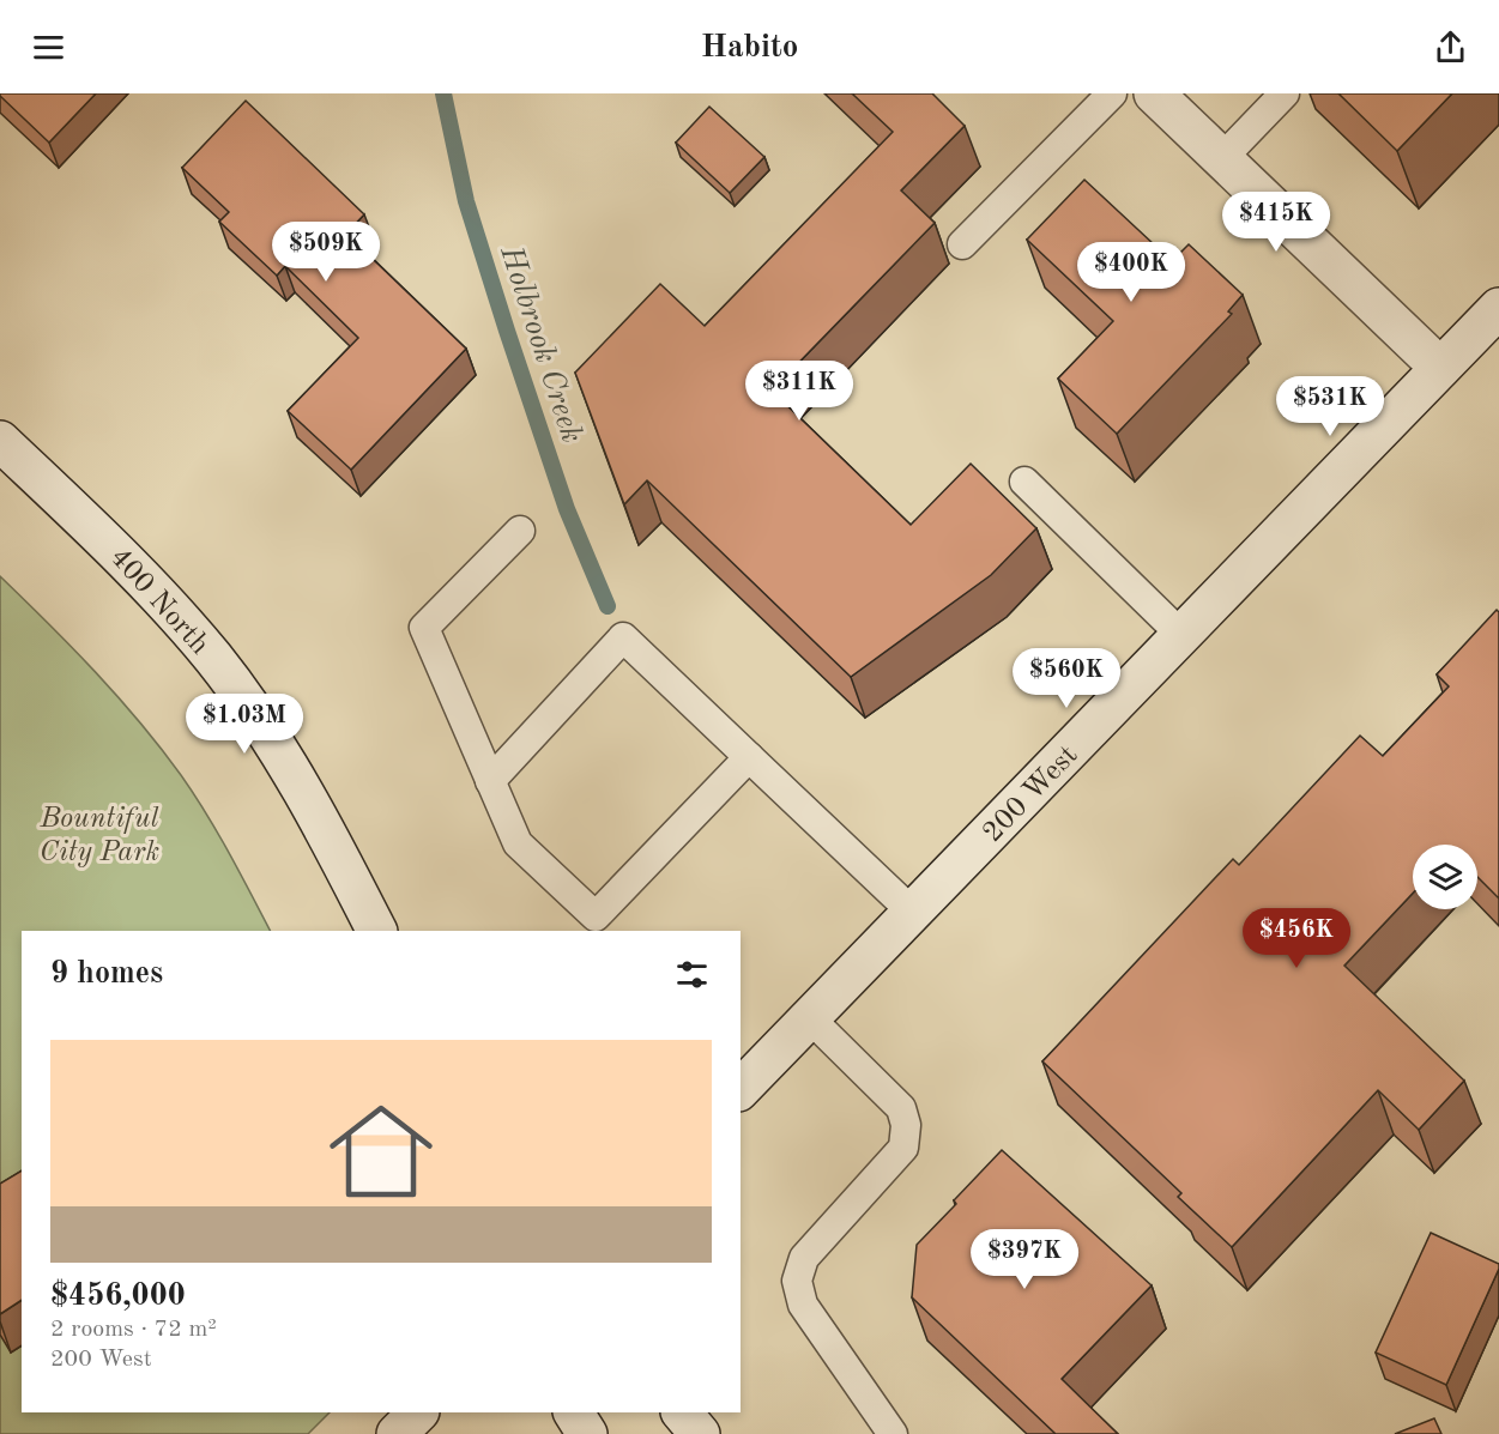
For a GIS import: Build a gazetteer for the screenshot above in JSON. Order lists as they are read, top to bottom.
{
  "streets": {
    "main road": ["400 North", "200 West"]
  },
  "water": ["Holbrook Creek"],
  "parks": ["Bountiful City Park"],
  "page": {
    "header": "Habito",
    "price": [
      "$415K",
      "$509K",
      "$400K",
      "$311K",
      "$531K",
      "$560K",
      "$1.03M",
      "$456K",
      "$397K"
    ],
    "heading": "9 homes",
    "list": [
      {
        "name": "$456,000",
        "note": "2 rooms · 72 m² · 200 West"
      }
    ]
  }
}
